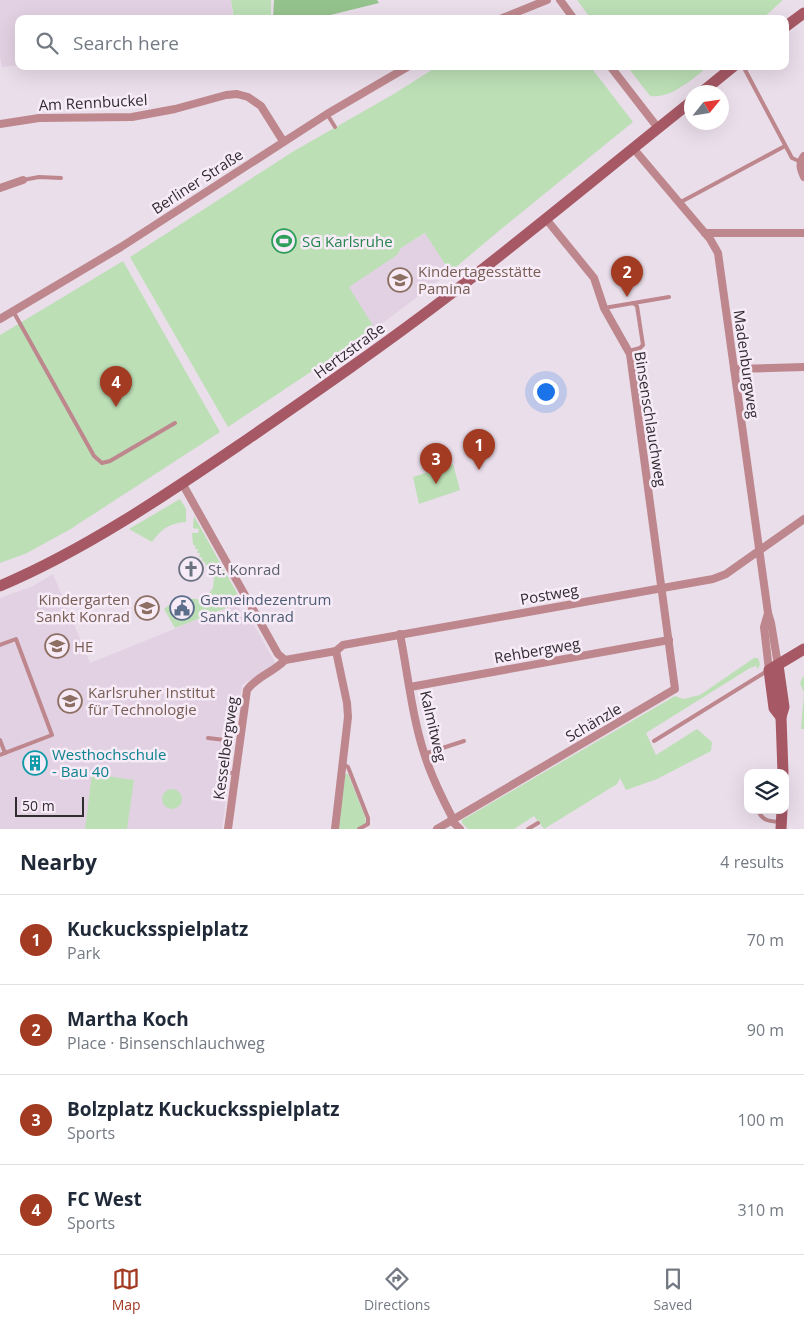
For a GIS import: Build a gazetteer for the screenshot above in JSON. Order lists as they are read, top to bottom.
{
  "streets": {
    "main road": ["Hertzstraße"],
    "street": [
      "Am Rennbuckel",
      "Berliner Straße",
      "Madenburgweg",
      "Binsenschlauchweg",
      "Postweg",
      "Rehbergweg",
      "Schänzle",
      "Kalmitweg",
      "Kesselbergweg"
    ]
  },
  "crossings": [
    ["Am Rennbuckel", "Berliner Straße"],
    ["Hertzstraße", "Madenburgweg"],
    ["Hertzstraße", "Binsenschlauchweg"],
    ["Madenburgweg", "Postweg"],
    ["Binsenschlauchweg", "Postweg"],
    ["Binsenschlauchweg", "Schänzle"],
    ["Postweg", "Schänzle"],
    ["Postweg", "Kalmitweg"],
    ["Postweg", "Kesselbergweg"],
    ["Rehbergweg", "Schänzle"],
    ["Rehbergweg", "Kalmitweg"],
    ["Schänzle", "Kalmitweg"]
  ],
  "places": {
    "sports": ["SG Karlsruhe"],
    "school or university": [
      "Kindertagesstätte Pamina",
      "Kindergarten Sankt Konrad",
      "HE",
      "Karlsruher Institut für Technologie"
    ],
    "church": ["St. Konrad"],
    "public building": ["Gemeindezentrum Sankt Konrad"],
    "building": ["Westhochschule - Bau 40"]
  },
  "scale_bar": "50 m",
  "north": "top right",
  "page": {
    "search": "Search here",
    "pins": [
      "2",
      "4",
      "1",
      "3"
    ],
    "scale": "50 m",
    "heading": ["Nearby", "4 results"],
    "list": [
      {
        "mark": "1",
        "name": "Kuckucksspielplatz",
        "note": "Park",
        "value": "70 m"
      },
      {
        "mark": "2",
        "name": "Martha Koch",
        "note": "Place · Binsenschlauchweg",
        "value": "90 m"
      },
      {
        "mark": "3",
        "name": "Bolzplatz Kuckucksspielplatz",
        "note": "Sports",
        "value": "100 m"
      },
      {
        "mark": "4",
        "name": "FC West",
        "note": "Sports",
        "value": "310 m"
      }
    ],
    "nav": ["Map", "Directions", "Saved"]
  }
}
